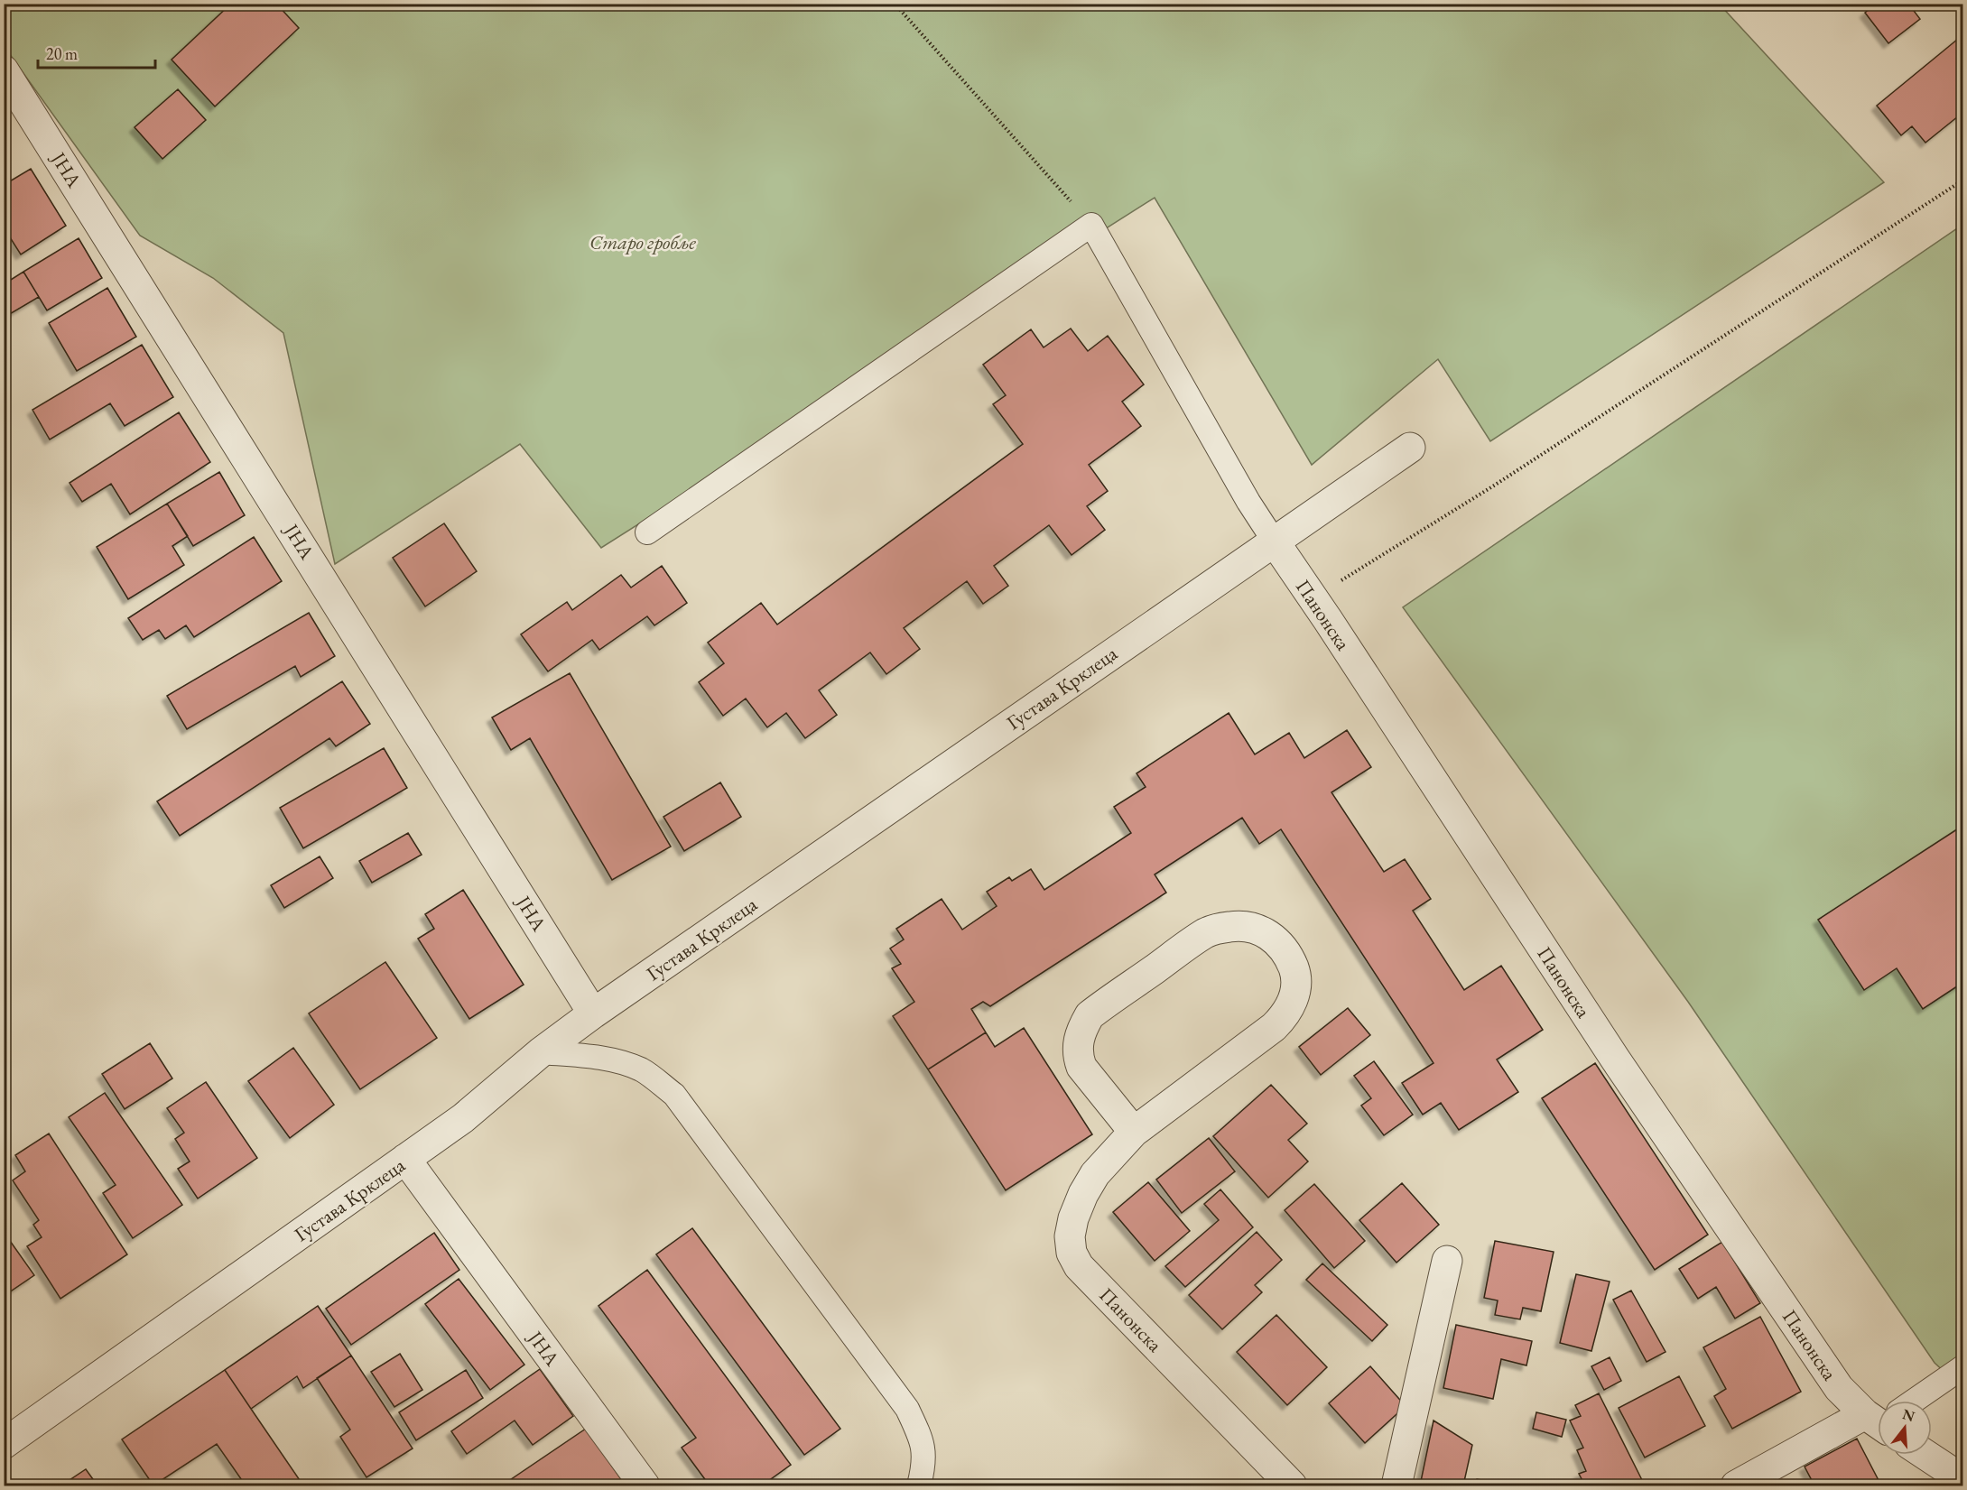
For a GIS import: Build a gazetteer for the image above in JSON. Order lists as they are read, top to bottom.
{
  "streets": {
    "street": ["ЈНА", "Панонска", "Густава Крклеца"]
  },
  "crossings": [
    ["ЈНА", "Густава Крклеца"],
    ["Панонска", "Густава Крклеца"]
  ],
  "parks": ["Старо гробље"],
  "scale_bar": "20 m",
  "north": "top"
}
